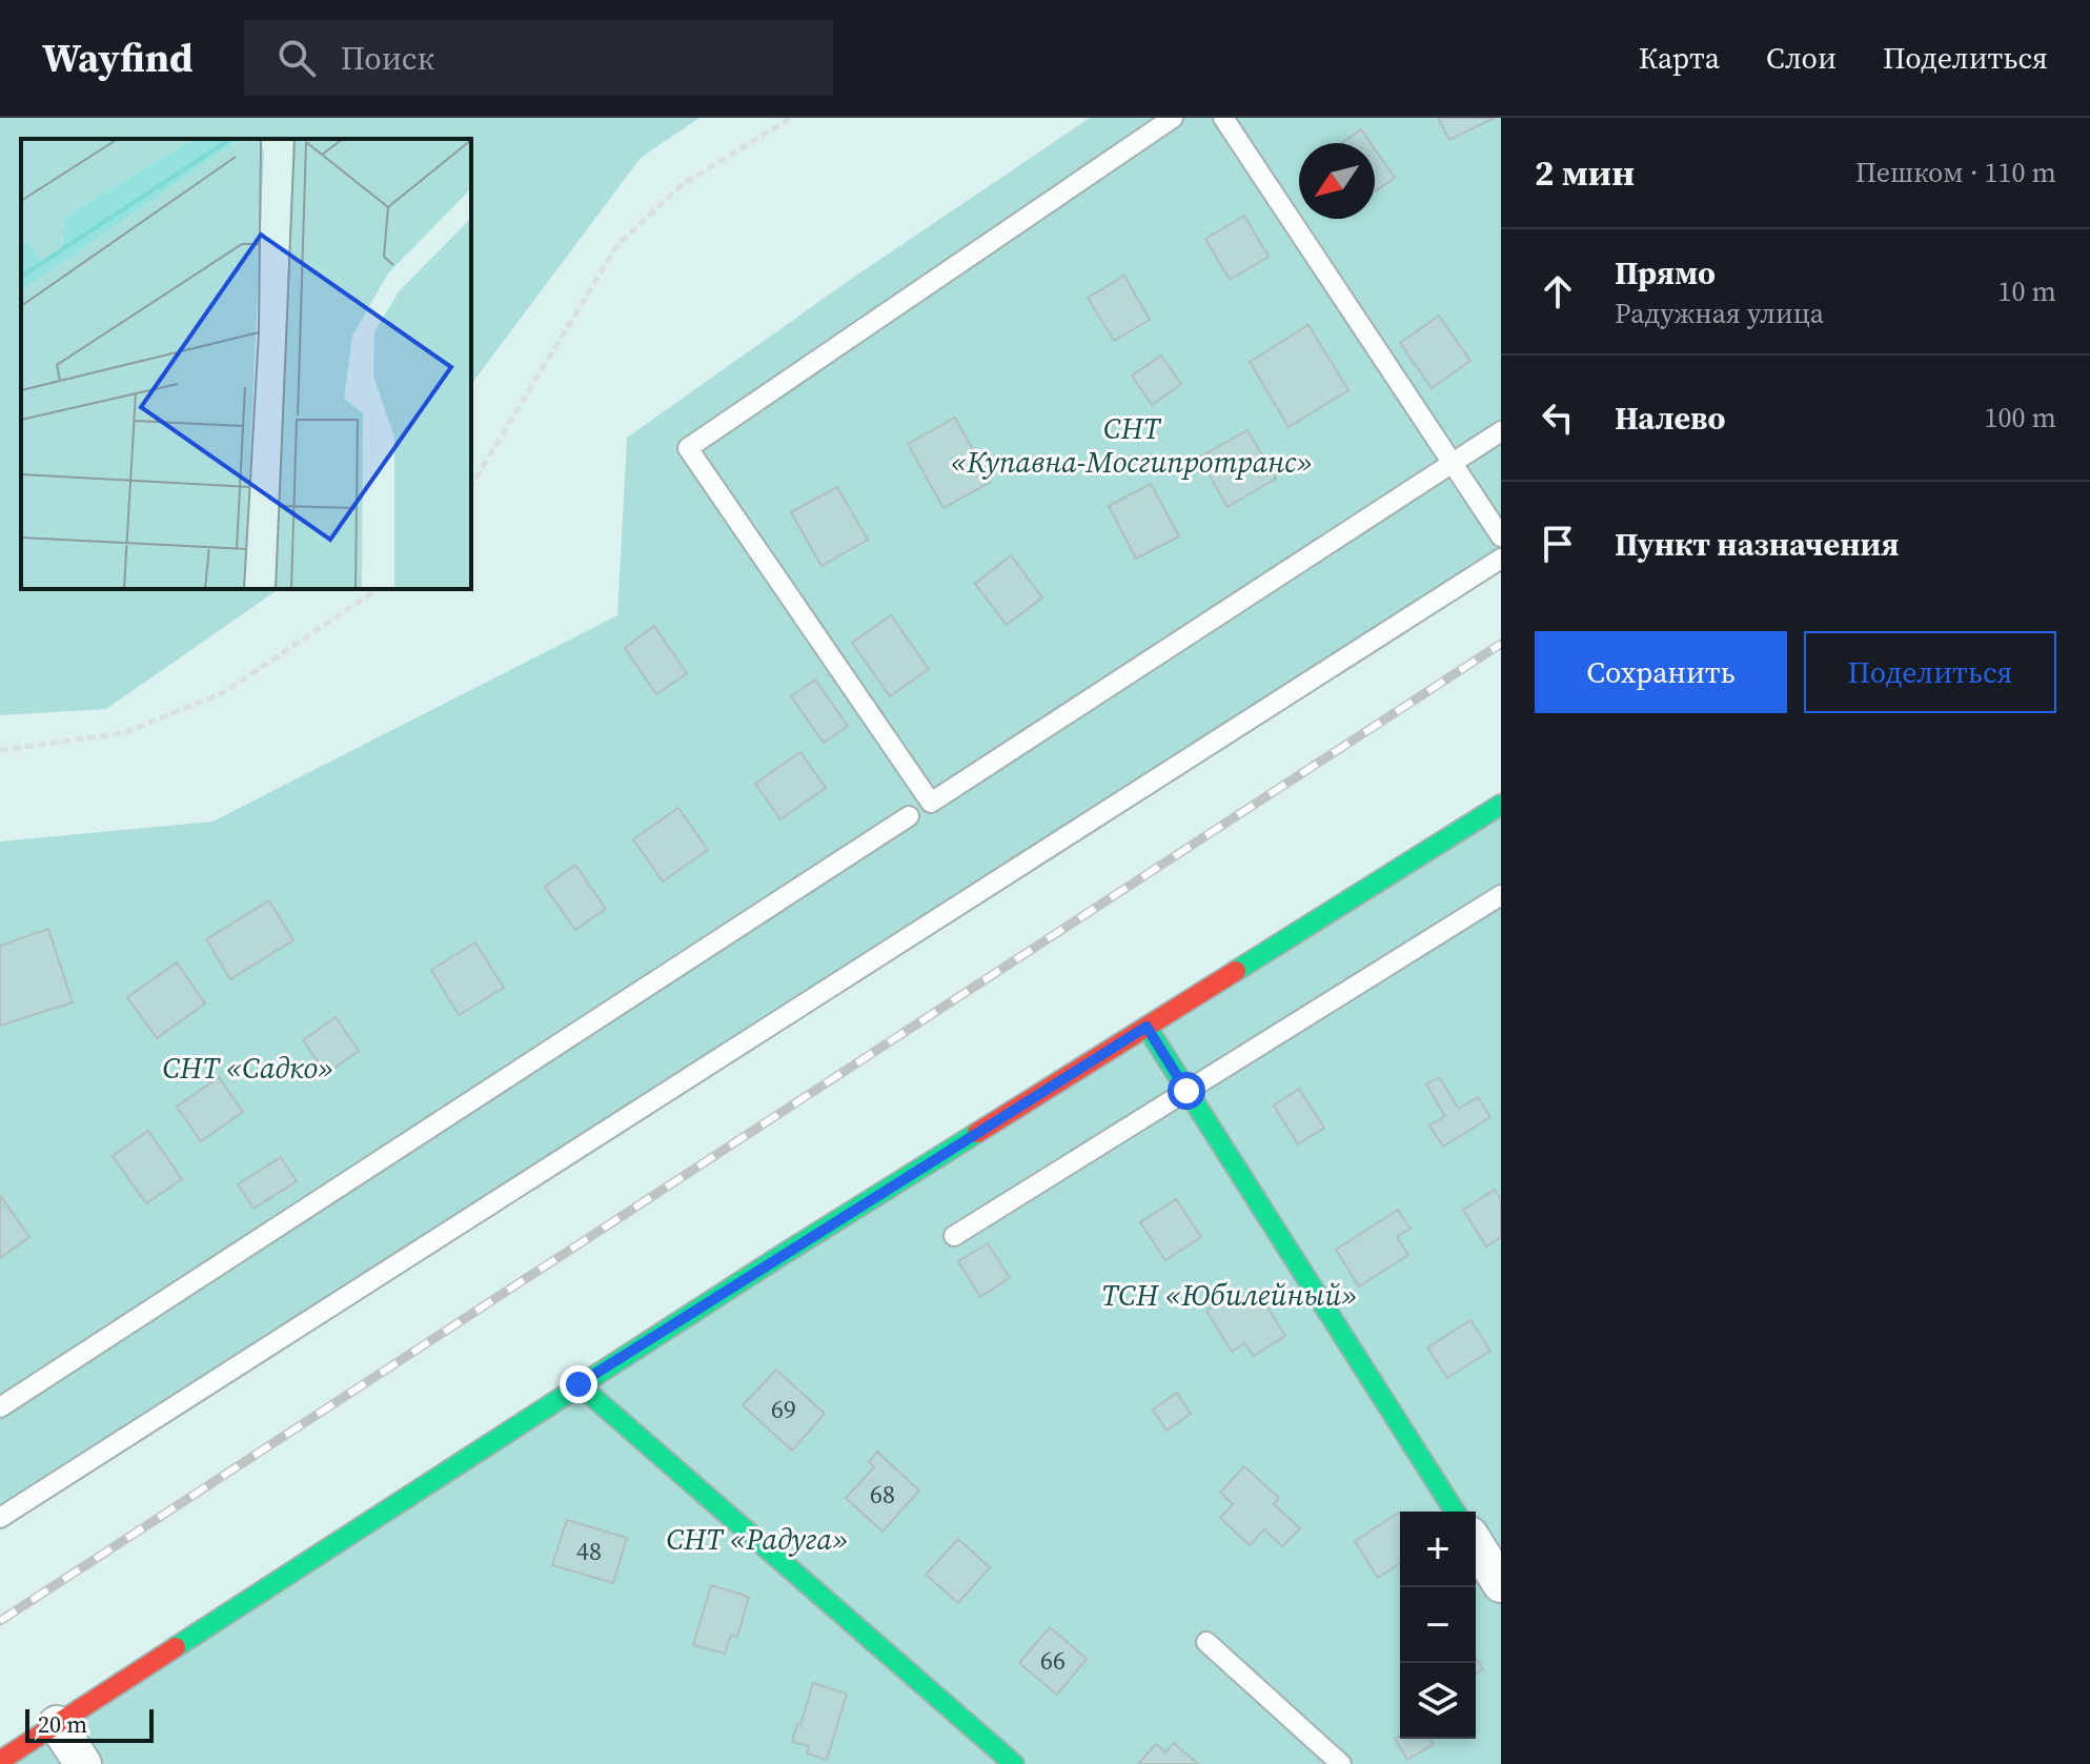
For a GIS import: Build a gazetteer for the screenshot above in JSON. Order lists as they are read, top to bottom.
{
  "parks": [
    "СНТ «Купавна-Мосгипротранс»",
    "СНТ «Садко»",
    "ТСН «Юбилейный»",
    "СНТ «Радуга»"
  ],
  "house_numbers": [
    "69",
    "68",
    "48",
    "66"
  ],
  "scale_bar": "20 m",
  "north": "bottom left",
  "page": {
    "header": "Wayfind",
    "search": "Поиск",
    "nav": ["Карта", "Слои", "Поделиться"],
    "heading": ["2 мин", "Пешком · 110 m"],
    "list": [
      ["Прямо", "Радужная улица", "10 m"],
      ["Налево", "100 m"],
      "Пункт назначения"
    ],
    "buttons": ["Сохранить", "Поделиться"],
    "map_buttons": ["+", "−"],
    "scale": "20 m"
  }
}
